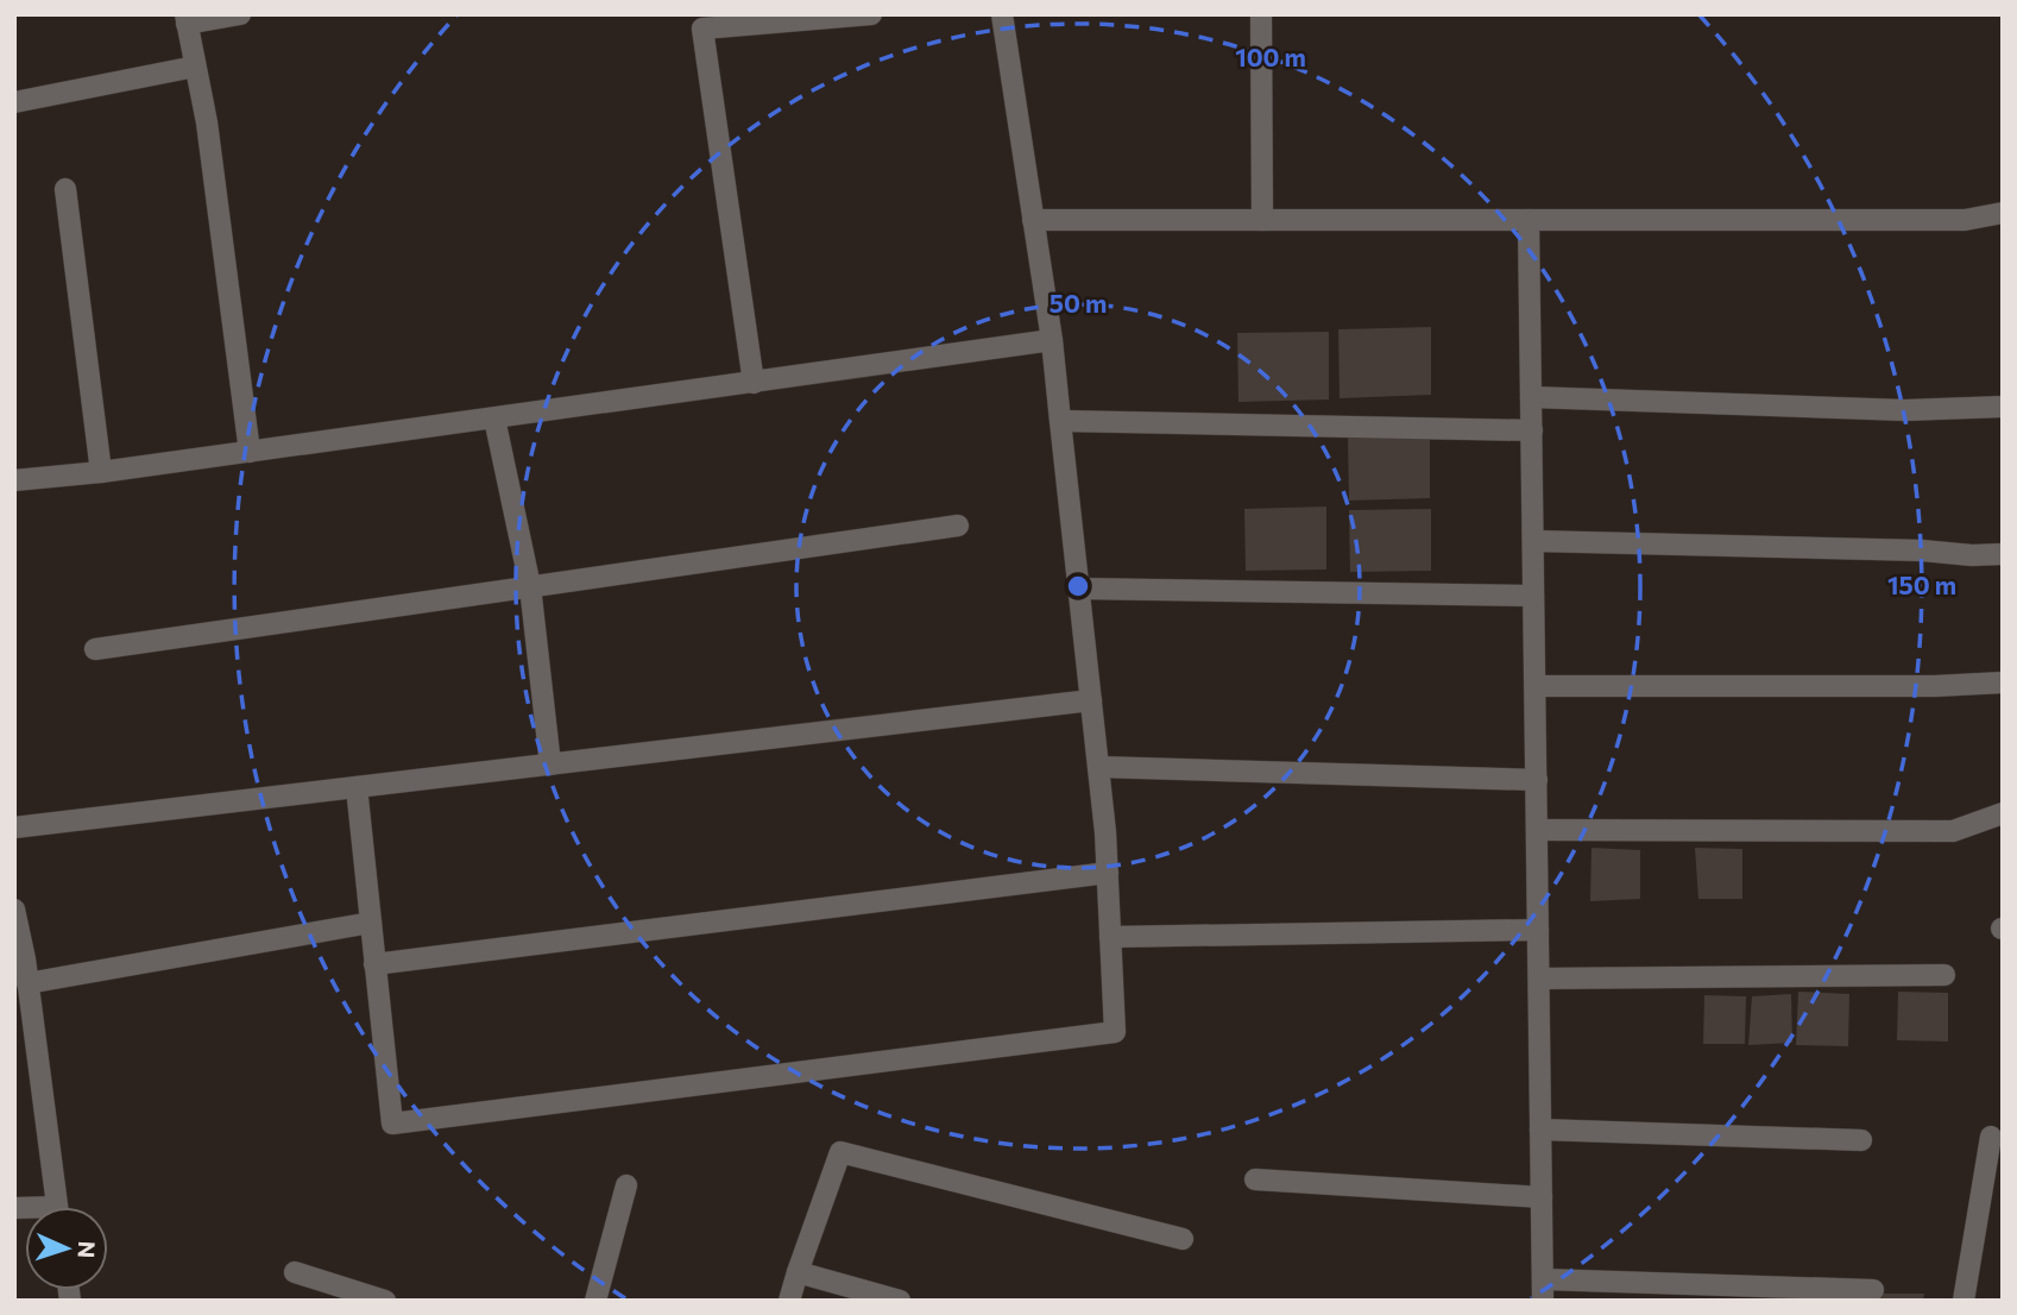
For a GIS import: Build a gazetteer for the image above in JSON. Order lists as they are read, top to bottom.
{
  "north": "right",
  "rings": ["100 m", "50 m", "150 m"]
}
